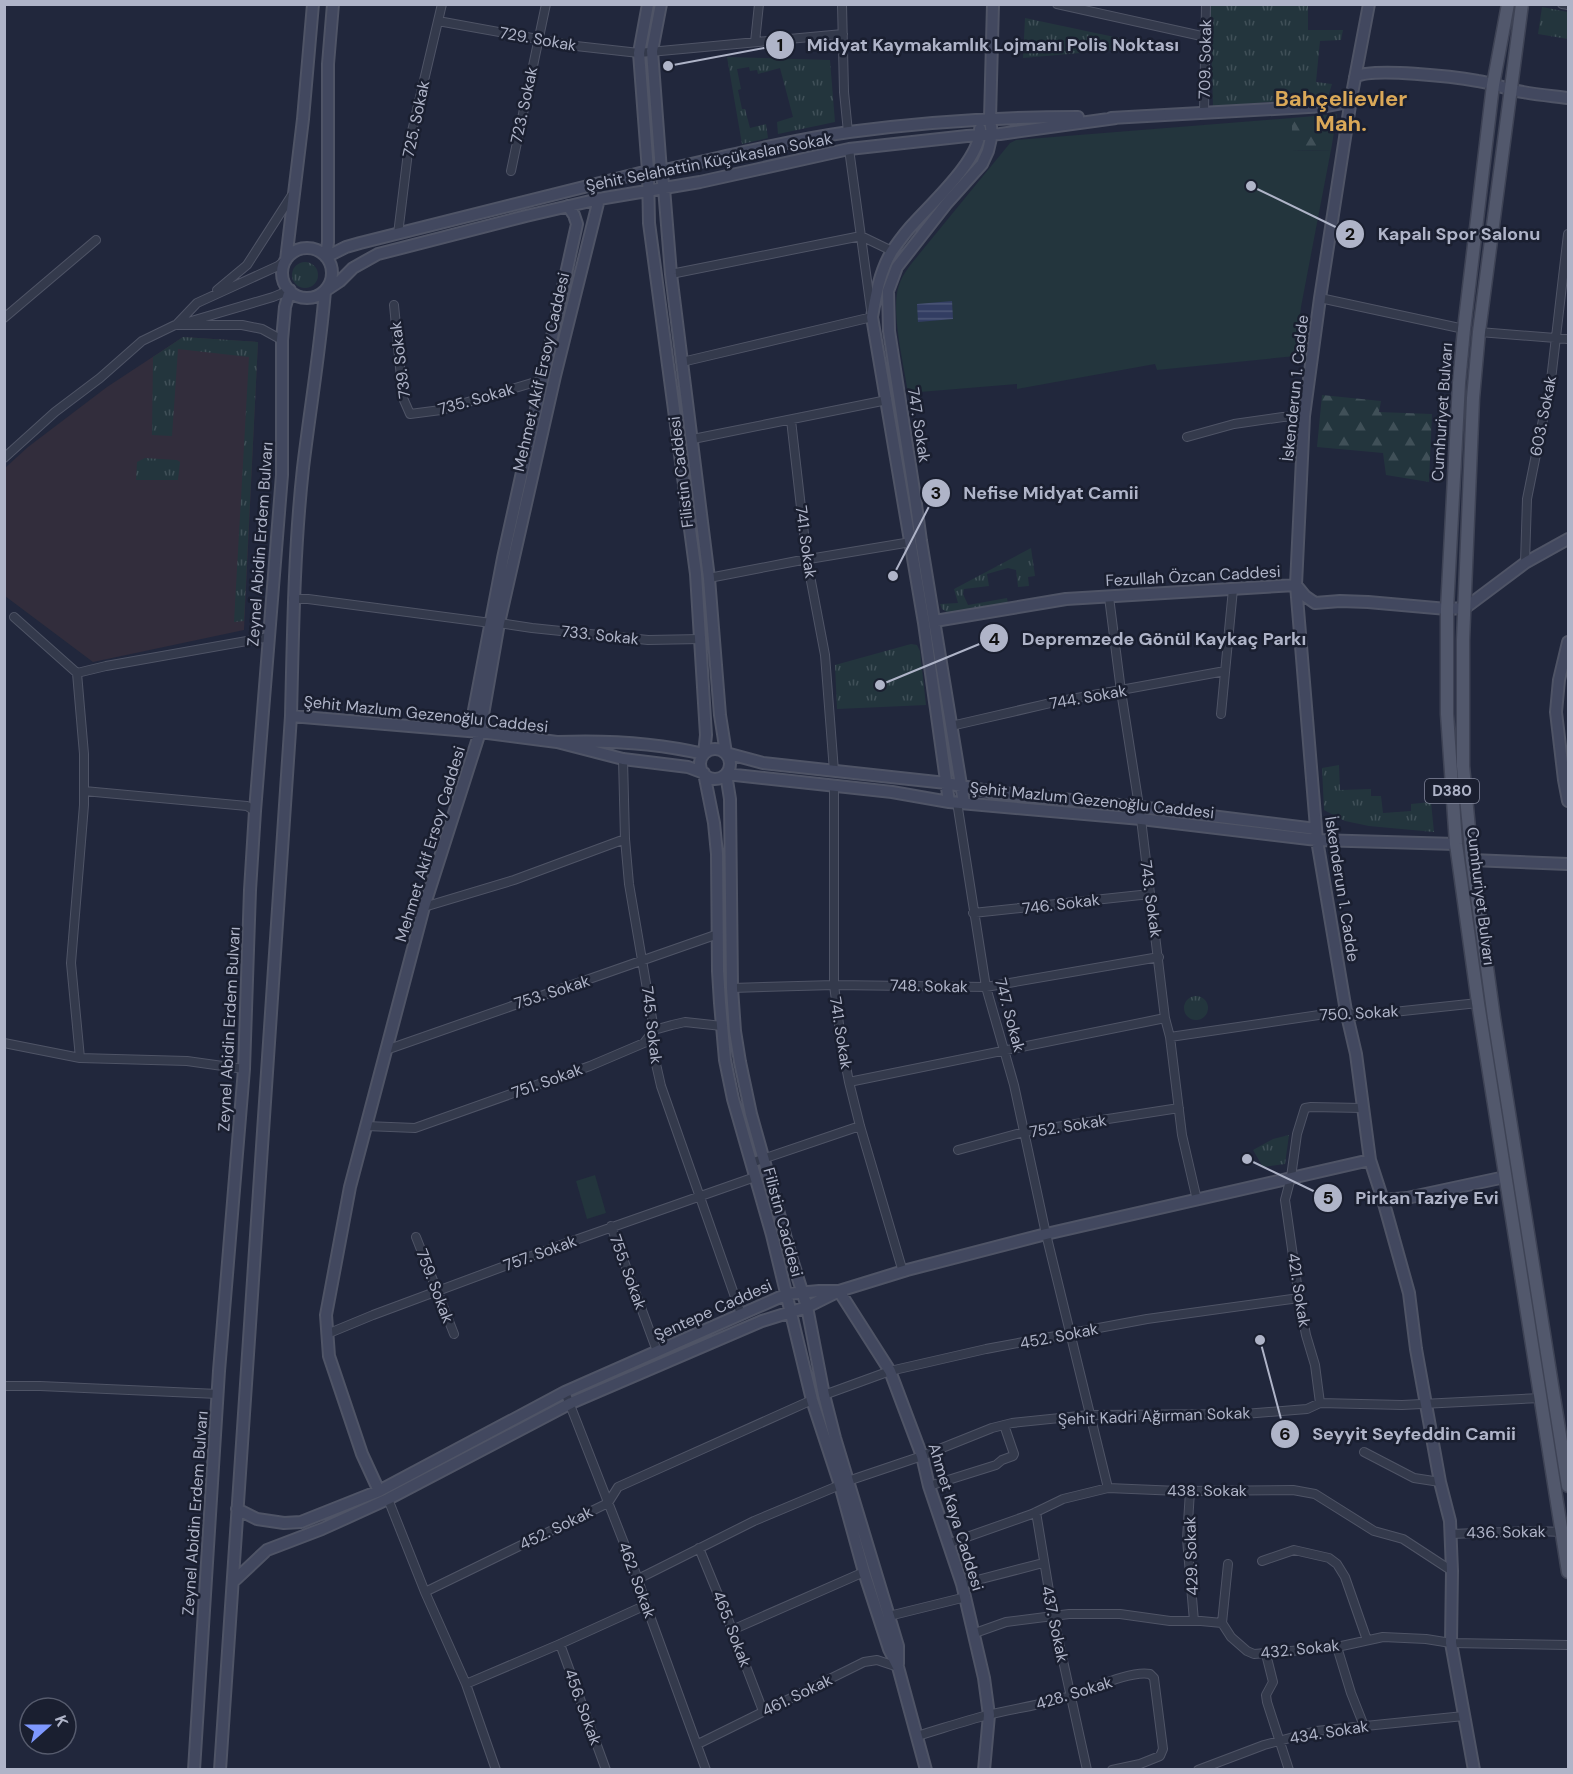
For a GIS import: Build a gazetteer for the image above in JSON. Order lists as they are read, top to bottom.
{
  "streets": {
    "main road": ["Cumhuriyet Bulvarı", "D380"],
    "street": [
      "729. Sokak",
      "709. Sokak",
      "723. Sokak",
      "725. Sokak",
      "Şehit Selahattin Küçükaslan Sokak",
      "739. Sokak",
      "Mehmet Akif Ersoy Caddesi",
      "İskenderun 1. Cadde",
      "735. Sokak",
      "603. Sokak",
      "747. Sokak",
      "Filistin Caddesi",
      "741. Sokak",
      "Zeynel Abidin Erdem Bulvarı",
      "Fezullah Özcan Caddesi",
      "733. Sokak",
      "744. Sokak",
      "Şehit Mazlum Gezenoğlu Caddesi",
      "743. Sokak",
      "746. Sokak",
      "748. Sokak",
      "753. Sokak",
      "750. Sokak",
      "745. Sokak",
      "751. Sokak",
      "752. Sokak",
      "757. Sokak",
      "755. Sokak",
      "759. Sokak",
      "421. Sokak",
      "Şentepe Caddesi",
      "452. Sokak",
      "Şehit Kadri Ağırman Sokak",
      "438. Sokak",
      "Ahmet Kaya Caddesi",
      "436. Sokak",
      "429. Sokak",
      "462. Sokak",
      "437. Sokak",
      "465. Sokak",
      "432. Sokak",
      "428. Sokak",
      "461. Sokak",
      "456. Sokak",
      "434. Sokak"
    ]
  },
  "crossings": [
    ["729. Sokak", "723. Sokak"],
    ["729. Sokak", "725. Sokak"],
    ["709. Sokak", "Şehit Selahattin Küçükaslan Sokak"],
    ["725. Sokak", "Şehit Selahattin Küçükaslan Sokak"],
    ["Şehit Selahattin Küçükaslan Sokak", "Mehmet Akif Ersoy Caddesi"],
    ["Şehit Selahattin Küçükaslan Sokak", "İskenderun 1. Cadde"],
    ["Şehit Selahattin Küçükaslan Sokak", "747. Sokak"],
    ["Şehit Selahattin Küçükaslan Sokak", "Filistin Caddesi"],
    ["Şehit Selahattin Küçükaslan Sokak", "Zeynel Abidin Erdem Bulvarı"],
    ["739. Sokak", "735. Sokak"],
    ["Mehmet Akif Ersoy Caddesi", "733. Sokak"],
    ["Mehmet Akif Ersoy Caddesi", "Şehit Mazlum Gezenoğlu Caddesi"],
    ["Mehmet Akif Ersoy Caddesi", "753. Sokak"],
    ["Mehmet Akif Ersoy Caddesi", "751. Sokak"],
    ["Mehmet Akif Ersoy Caddesi", "757. Sokak"],
    ["Mehmet Akif Ersoy Caddesi", "Şentepe Caddesi"],
    ["İskenderun 1. Cadde", "Fezullah Özcan Caddesi"],
    ["İskenderun 1. Cadde", "Şehit Mazlum Gezenoğlu Caddesi"],
    ["İskenderun 1. Cadde", "750. Sokak"],
    ["İskenderun 1. Cadde", "421. Sokak"],
    ["İskenderun 1. Cadde", "Şentepe Caddesi"],
    ["İskenderun 1. Cadde", "Şehit Kadri Ağırman Sokak"],
    ["İskenderun 1. Cadde", "438. Sokak"],
    ["İskenderun 1. Cadde", "436. Sokak"],
    ["İskenderun 1. Cadde", "432. Sokak"],
    ["İskenderun 1. Cadde", "434. Sokak"],
    ["Cumhuriyet Bulvarı", "Fezullah Özcan Caddesi"],
    ["Cumhuriyet Bulvarı", "Şehit Mazlum Gezenoğlu Caddesi"],
    ["Cumhuriyet Bulvarı", "750. Sokak"],
    ["Cumhuriyet Bulvarı", "Şehit Kadri Ağırman Sokak"],
    ["Cumhuriyet Bulvarı", "436. Sokak"],
    ["747. Sokak", "Fezullah Özcan Caddesi"],
    ["747. Sokak", "744. Sokak"],
    ["747. Sokak", "Şehit Mazlum Gezenoğlu Caddesi"],
    ["747. Sokak", "746. Sokak"],
    ["747. Sokak", "748. Sokak"],
    ["747. Sokak", "752. Sokak"],
    ["747. Sokak", "Şentepe Caddesi"],
    ["747. Sokak", "452. Sokak"],
    ["747. Sokak", "Şehit Kadri Ağırman Sokak"],
    ["747. Sokak", "438. Sokak"],
    ["Filistin Caddesi", "733. Sokak"],
    ["Filistin Caddesi", "Şehit Mazlum Gezenoğlu Caddesi"],
    ["Filistin Caddesi", "748. Sokak"],
    ["Filistin Caddesi", "753. Sokak"],
    ["Filistin Caddesi", "751. Sokak"],
    ["Filistin Caddesi", "757. Sokak"],
    ["Filistin Caddesi", "Şentepe Caddesi"],
    ["Filistin Caddesi", "452. Sokak"],
    ["Filistin Caddesi", "Şehit Kadri Ağırman Sokak"],
    ["Filistin Caddesi", "428. Sokak"],
    ["Filistin Caddesi", "461. Sokak"],
    ["741. Sokak", "Şehit Mazlum Gezenoğlu Caddesi"],
    ["741. Sokak", "748. Sokak"],
    ["741. Sokak", "Şentepe Caddesi"],
    ["Fezullah Özcan Caddesi", "743. Sokak"],
    ["744. Sokak", "743. Sokak"],
    ["Şehit Mazlum Gezenoğlu Caddesi", "743. Sokak"],
    ["Şehit Mazlum Gezenoğlu Caddesi", "745. Sokak"],
    ["743. Sokak", "746. Sokak"],
    ["743. Sokak", "748. Sokak"],
    ["743. Sokak", "750. Sokak"],
    ["743. Sokak", "752. Sokak"],
    ["743. Sokak", "Şentepe Caddesi"],
    ["753. Sokak", "745. Sokak"],
    ["745. Sokak", "751. Sokak"],
    ["745. Sokak", "757. Sokak"],
    ["745. Sokak", "Şentepe Caddesi"],
    ["757. Sokak", "755. Sokak"],
    ["757. Sokak", "759. Sokak"],
    ["755. Sokak", "Şentepe Caddesi"],
    ["421. Sokak", "Şentepe Caddesi"],
    ["421. Sokak", "452. Sokak"],
    ["421. Sokak", "Şehit Kadri Ağırman Sokak"],
    ["Şentepe Caddesi", "Ahmet Kaya Caddesi"],
    ["Şentepe Caddesi", "462. Sokak"],
    ["452. Sokak", "Ahmet Kaya Caddesi"],
    ["452. Sokak", "462. Sokak"],
    ["Şehit Kadri Ağırman Sokak", "Ahmet Kaya Caddesi"],
    ["Şehit Kadri Ağırman Sokak", "462. Sokak"],
    ["Şehit Kadri Ağırman Sokak", "465. Sokak"],
    ["438. Sokak", "Ahmet Kaya Caddesi"],
    ["438. Sokak", "429. Sokak"],
    ["438. Sokak", "437. Sokak"],
    ["Ahmet Kaya Caddesi", "428. Sokak"],
    ["462. Sokak", "461. Sokak"],
    ["437. Sokak", "428. Sokak"],
    ["465. Sokak", "461. Sokak"]
  ],
  "districts": ["Bahçelievler Mah."],
  "places": [
    "Midyat Kaymakamlık Lojmanı Polis Noktası",
    "Kapalı Spor Salonu",
    "Nefise Midyat Camii",
    "Depremzede Gönül Kaykaç Parkı",
    "Pirkan Taziye Evi",
    "Seyyit Seyfeddin Camii"
  ],
  "north": "right"
}
